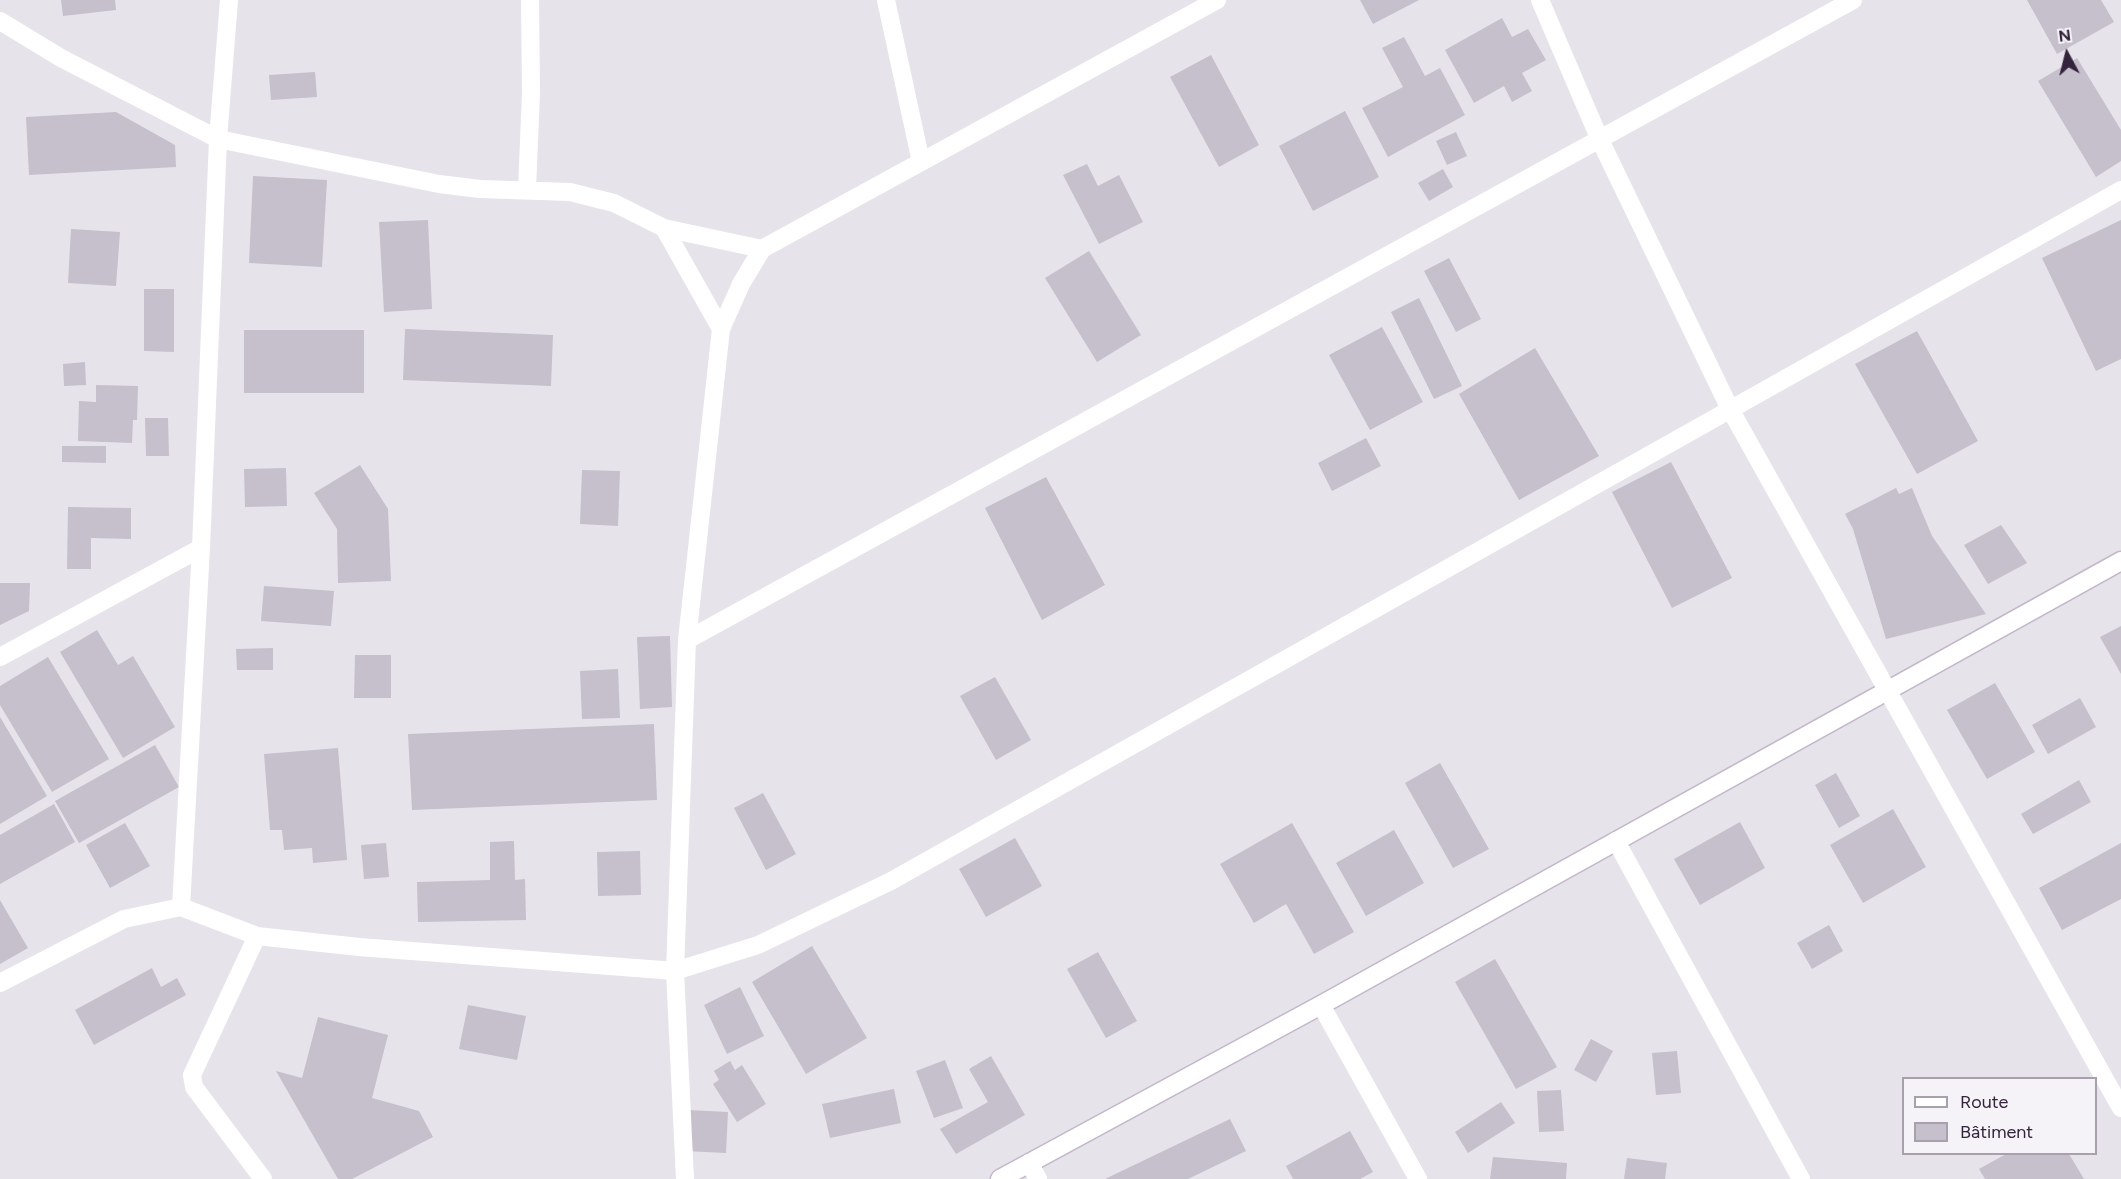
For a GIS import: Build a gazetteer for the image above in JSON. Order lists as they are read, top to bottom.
{
  "legend": ["Route", "Bâtiment"],
  "north": "top"
}
